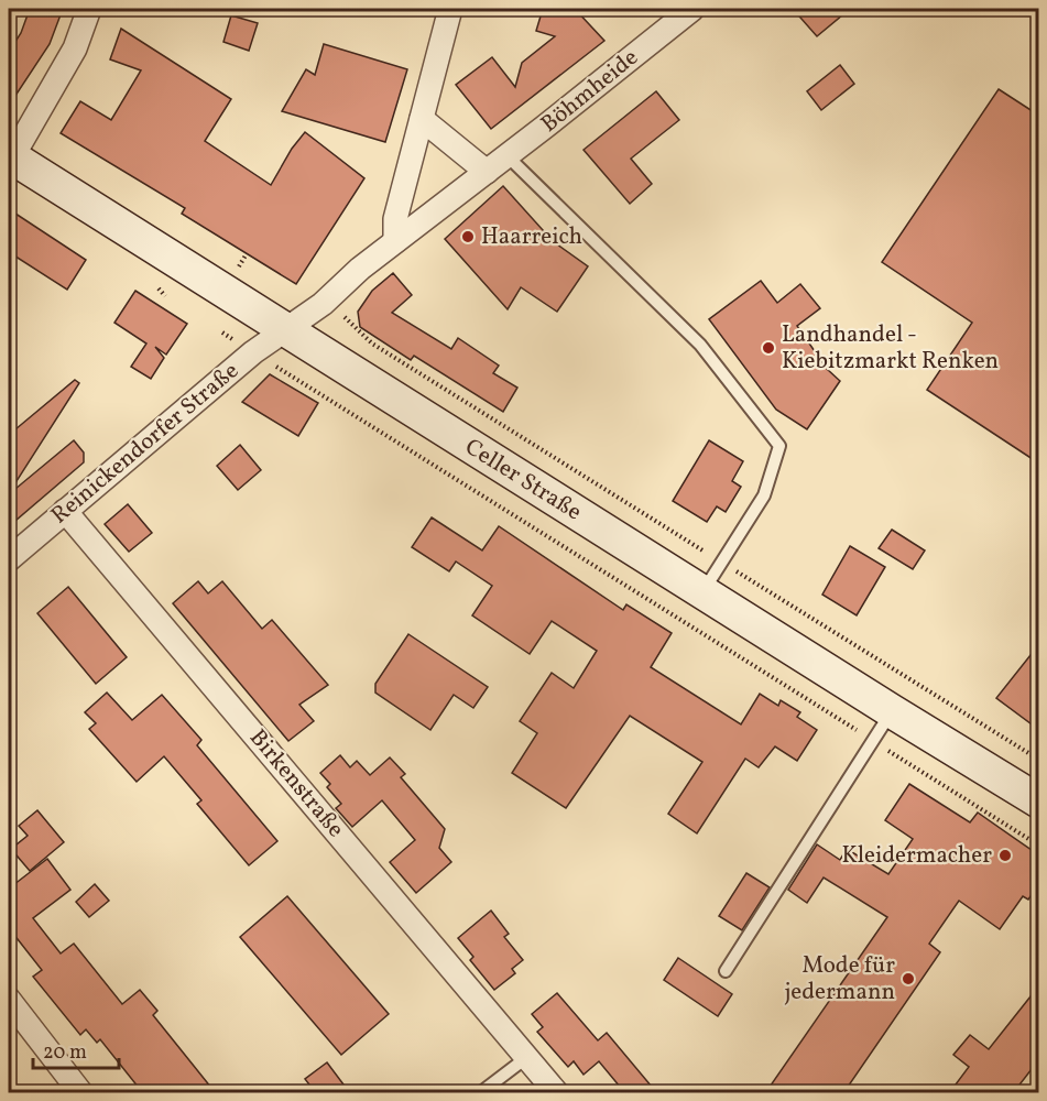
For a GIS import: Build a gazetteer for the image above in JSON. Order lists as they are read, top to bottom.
{
  "streets": {
    "main road": ["Celler Straße"],
    "street": ["Böhmheide", "Reinickendorfer Straße", "Birkenstraße"]
  },
  "crossings": [
    ["Böhmheide", "Reinickendorfer Straße"],
    ["Böhmheide", "Celler Straße"],
    ["Reinickendorfer Straße", "Celler Straße"],
    ["Reinickendorfer Straße", "Birkenstraße"]
  ],
  "places": [
    "Haarreich",
    "Landhandel - Kiebitzmarkt Renken",
    "Kleidermacher",
    "Mode für jedermann"
  ],
  "scale_bar": "20 m"
}
